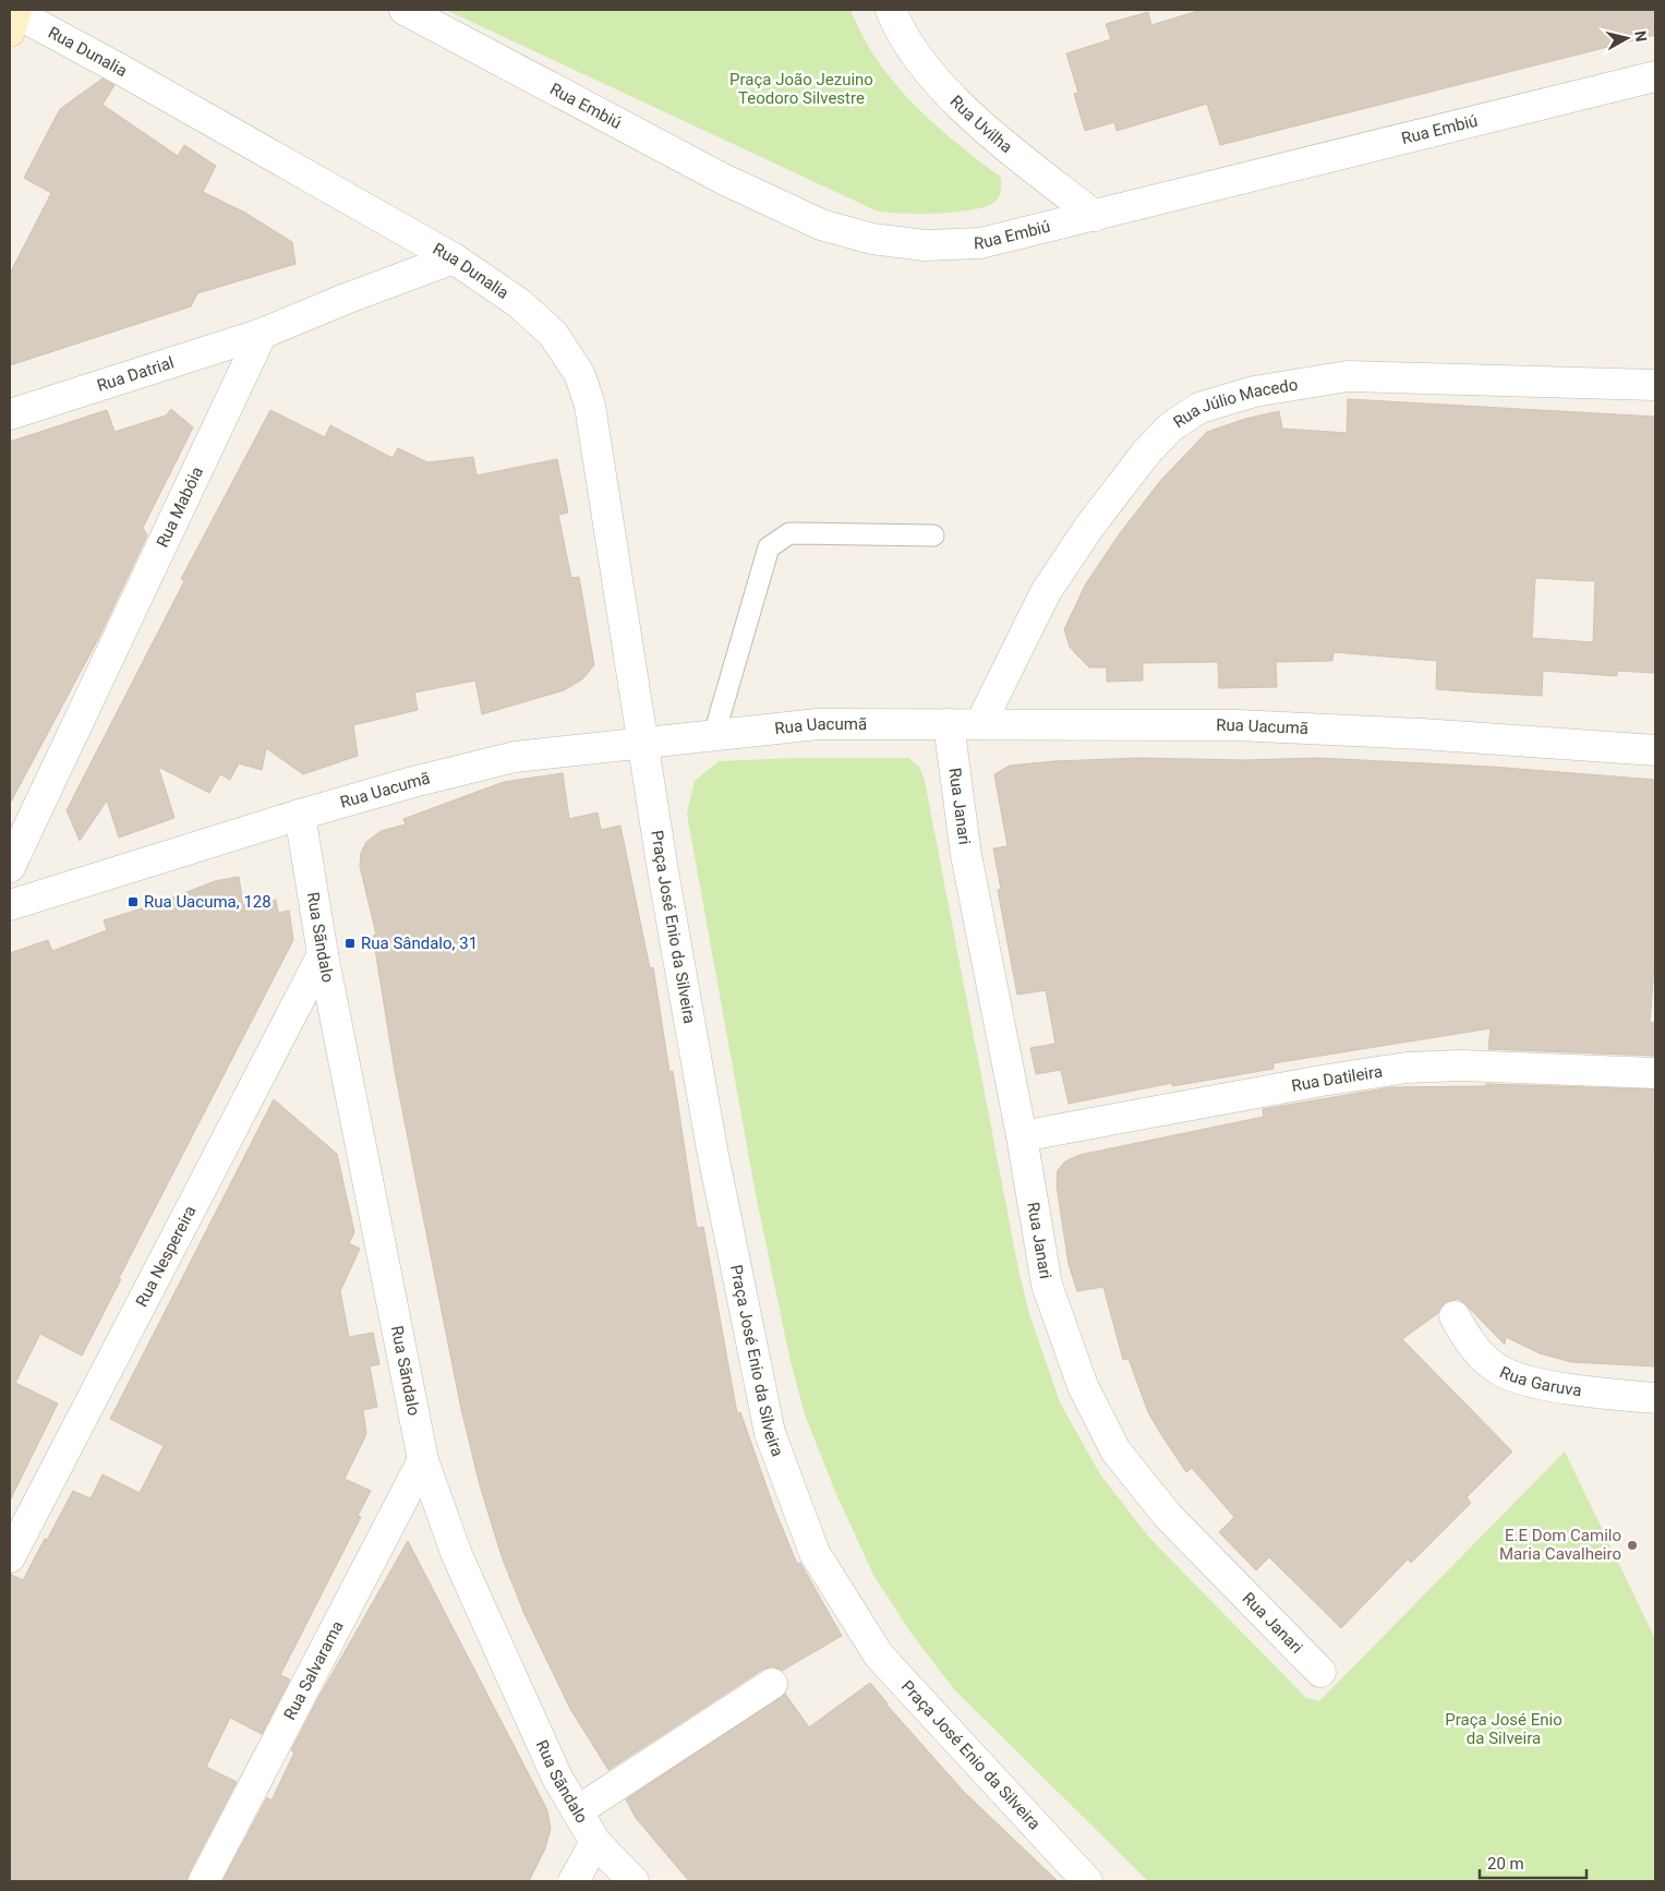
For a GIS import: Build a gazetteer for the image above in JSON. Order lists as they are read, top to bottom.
{
  "streets": {
    "street": [
      "Rua Dunalia",
      "Rua Embiú",
      "Rua Uvilha",
      "Rua Datrial",
      "Rua Júlio Macedo",
      "Rua Mabóia",
      "Rua Uacumã",
      "Rua Janari",
      "Praça José Enio da Silveira",
      "Rua Sãndalo",
      "Rua Datileira",
      "Rua Nespereira",
      "Rua Garuva",
      "Rua Salvarama"
    ]
  },
  "crossings": [
    ["Rua Dunalia", "Rua Uacumã"],
    ["Rua Dunalia", "Praça José Enio da Silveira"],
    ["Rua Embiú", "Rua Uvilha"],
    ["Rua Datrial", "Rua Mabóia"],
    ["Rua Júlio Macedo", "Rua Uacumã"],
    ["Rua Uacumã", "Rua Janari"],
    ["Rua Uacumã", "Praça José Enio da Silveira"],
    ["Rua Uacumã", "Rua Sãndalo"],
    ["Rua Janari", "Rua Datileira"],
    ["Rua Sãndalo", "Rua Nespereira"],
    ["Rua Sãndalo", "Rua Salvarama"]
  ],
  "parks": ["Praça João Jezuino Teodoro Silvestre", "Praça José Enio da Silveira"],
  "places": {
    "transit": ["Rua Uacuma, 128", "Rua Sândalo, 31"],
    "other": ["E.E Dom Camilo Maria Cavalheiro"]
  },
  "scale_bar": "20 m",
  "north": "right"
}
